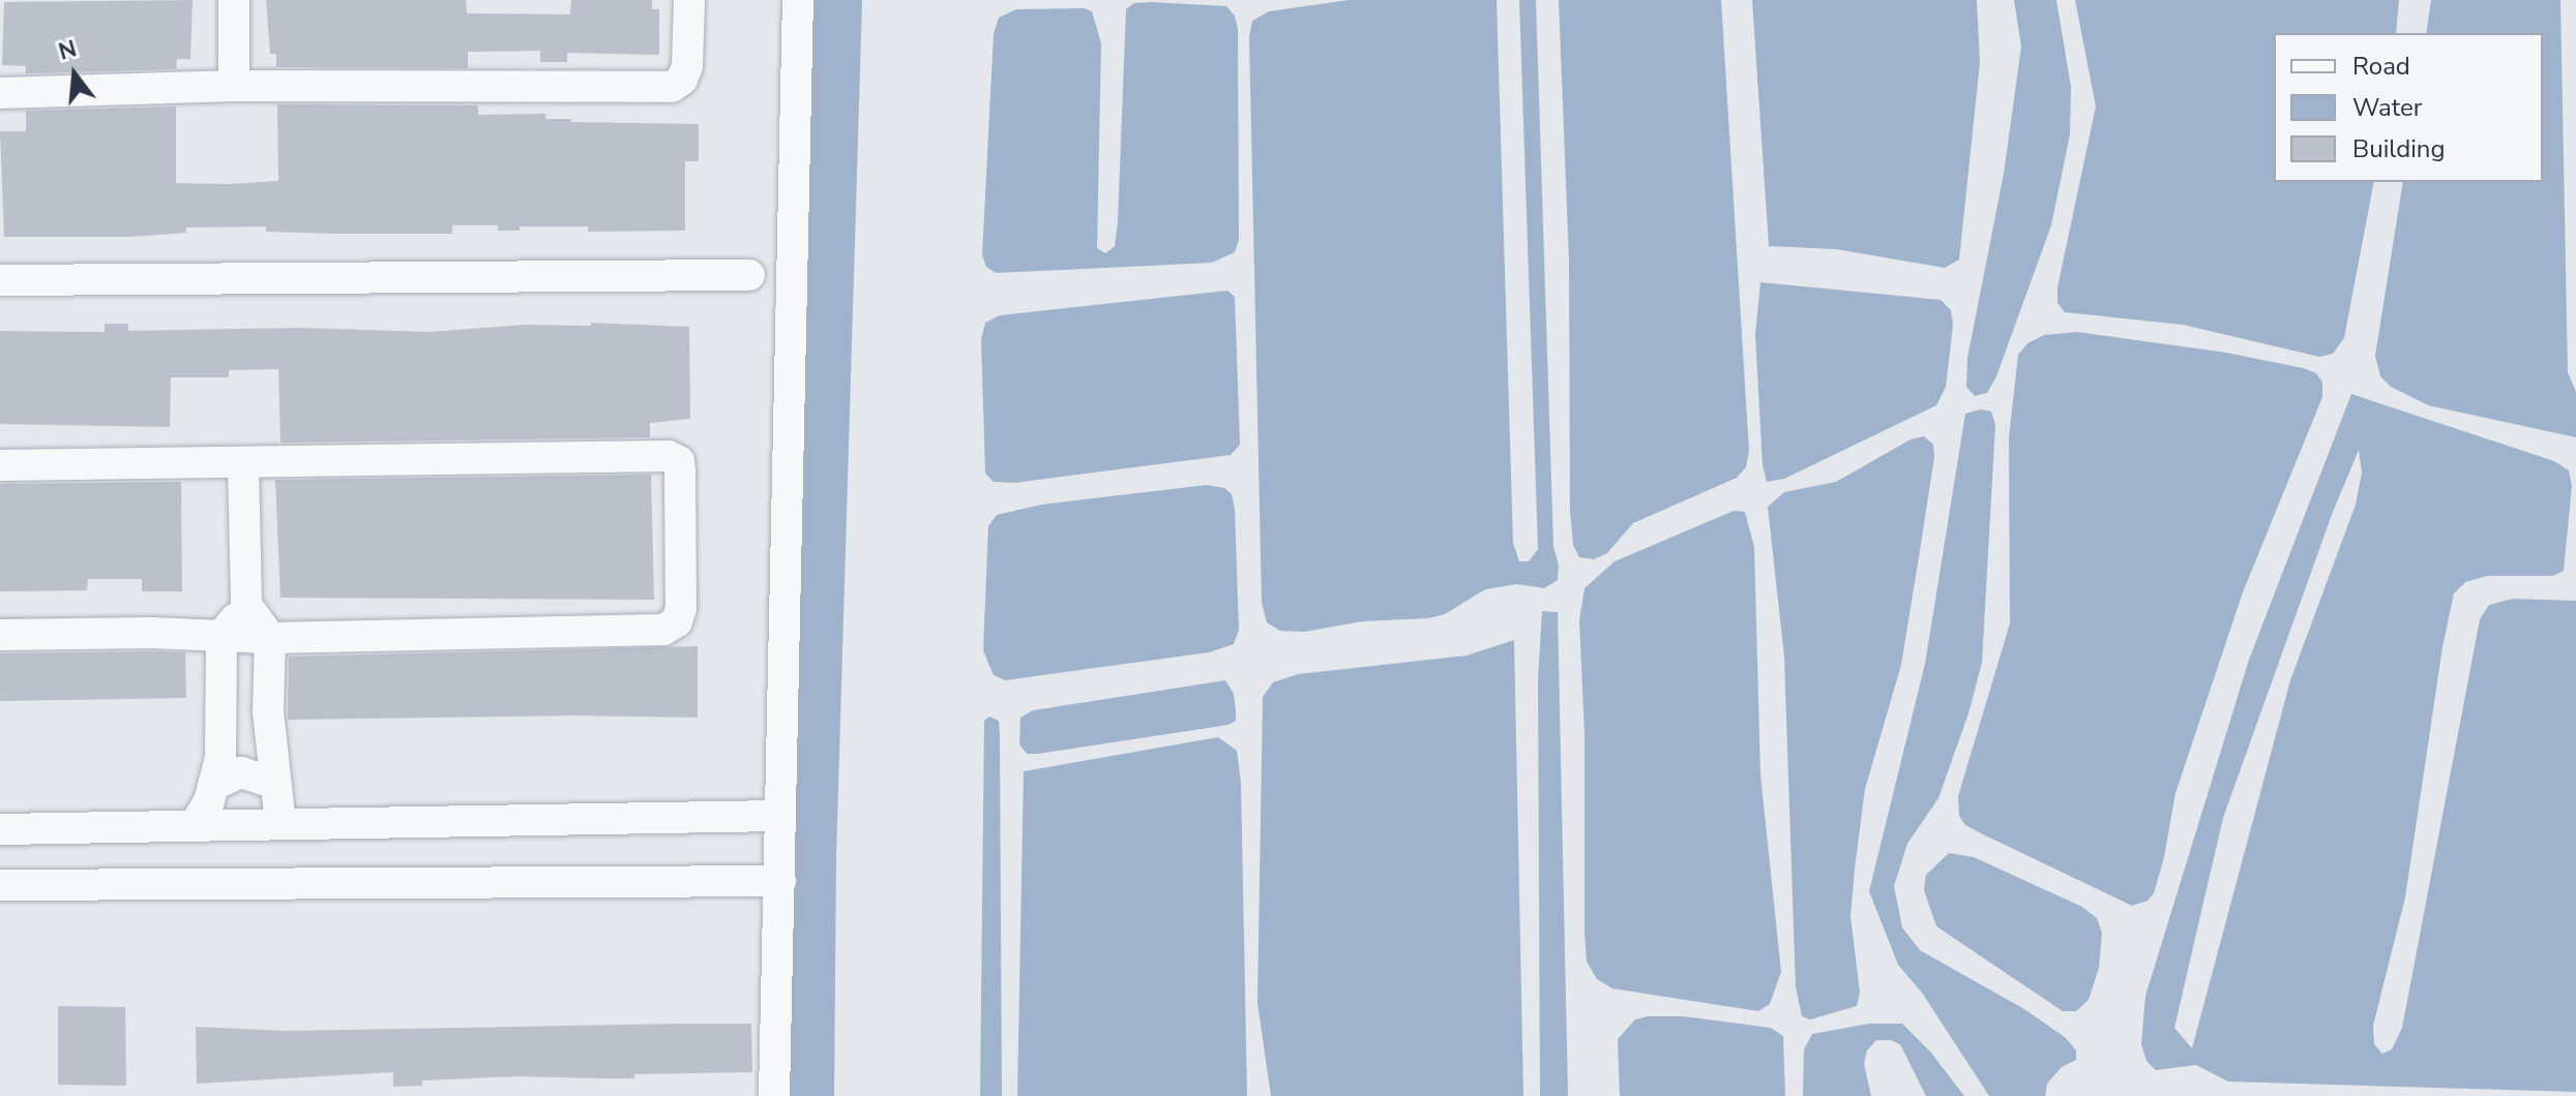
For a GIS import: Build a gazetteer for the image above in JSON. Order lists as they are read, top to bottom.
{
  "legend": ["Road", "Water", "Building"],
  "north": "top"
}
